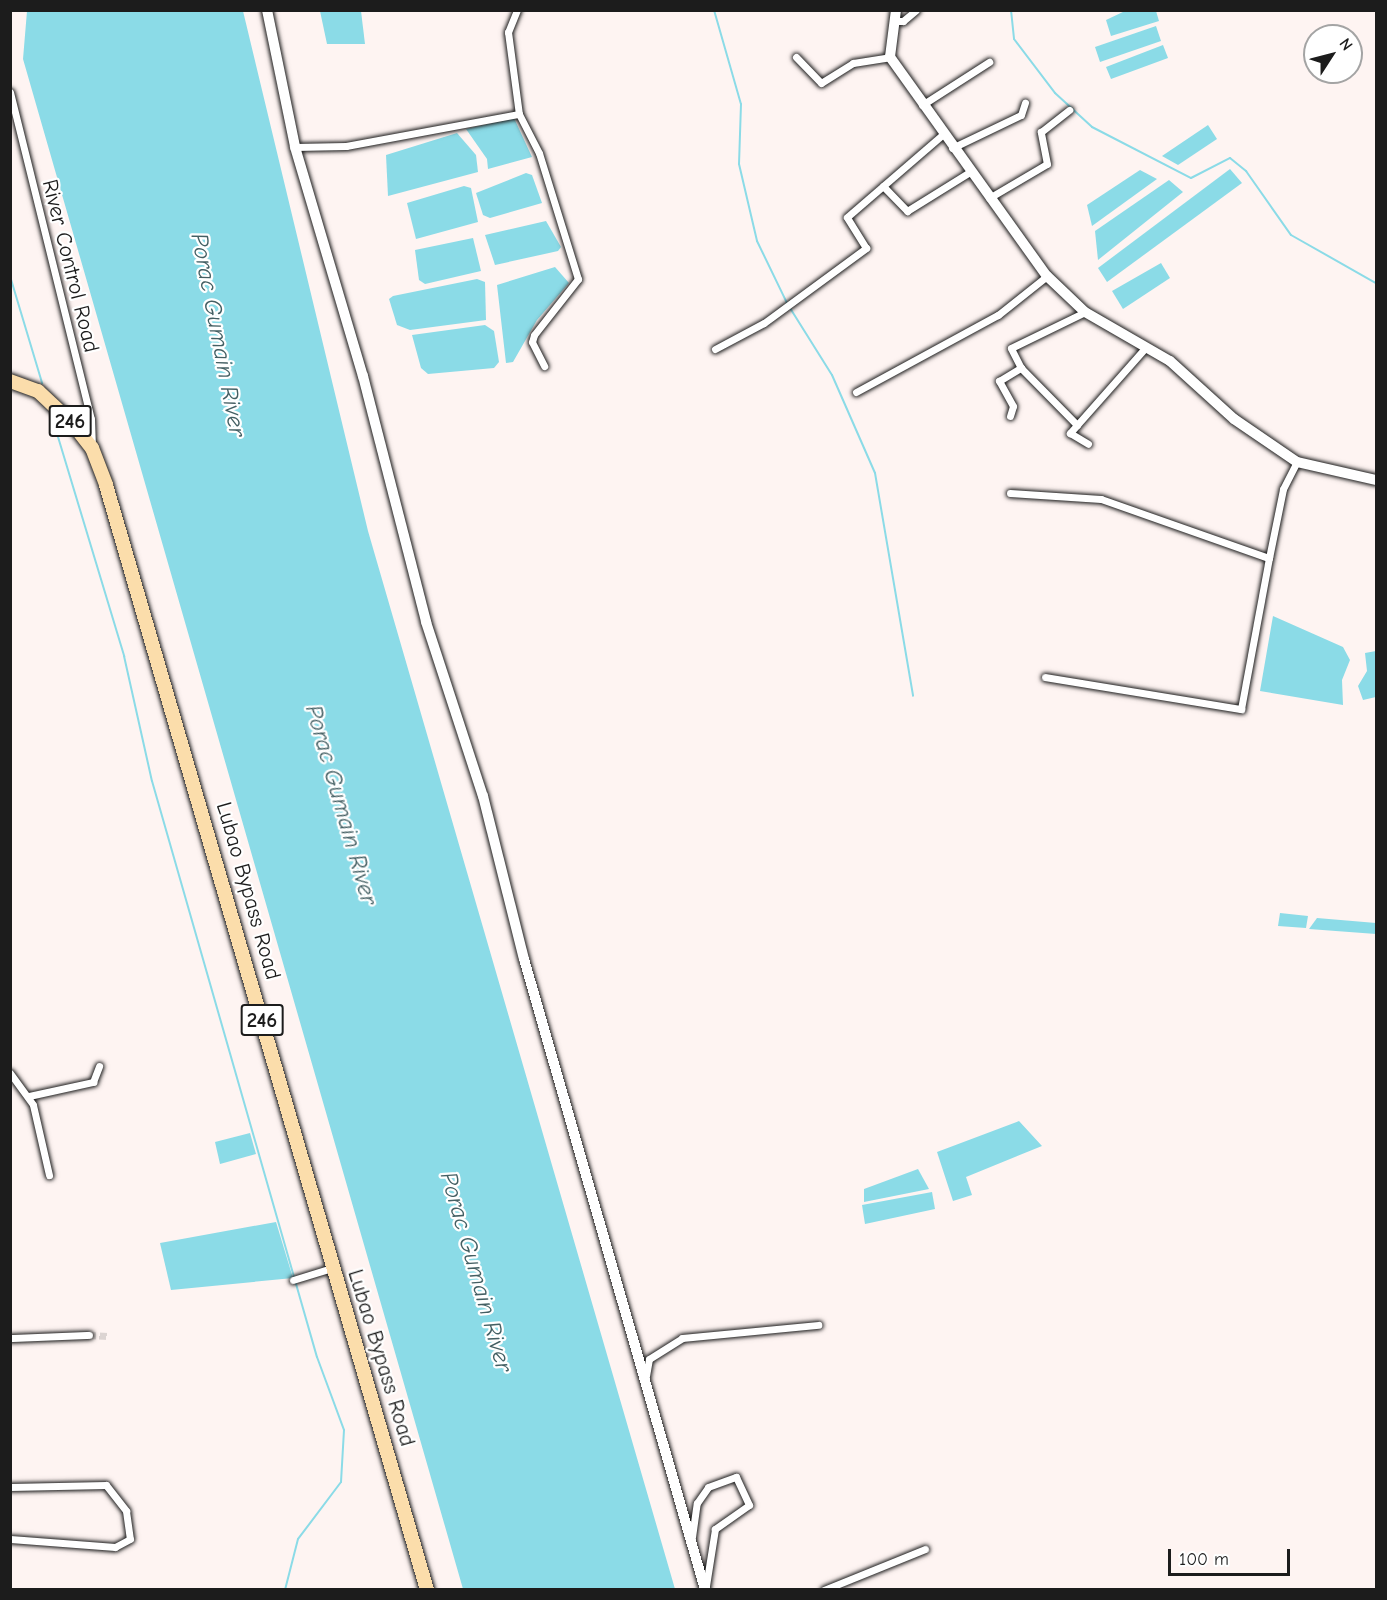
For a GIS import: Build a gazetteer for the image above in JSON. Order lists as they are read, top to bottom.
{
  "streets": {
    "highway": ["246", "Lubao Bypass Road"],
    "street": ["River Control Road"]
  },
  "crossings": [
    ["River Control Road", "Lubao Bypass Road"]
  ],
  "water": ["Porac Gumain River"],
  "scale_bar": "100 m",
  "north": "top right"
}
